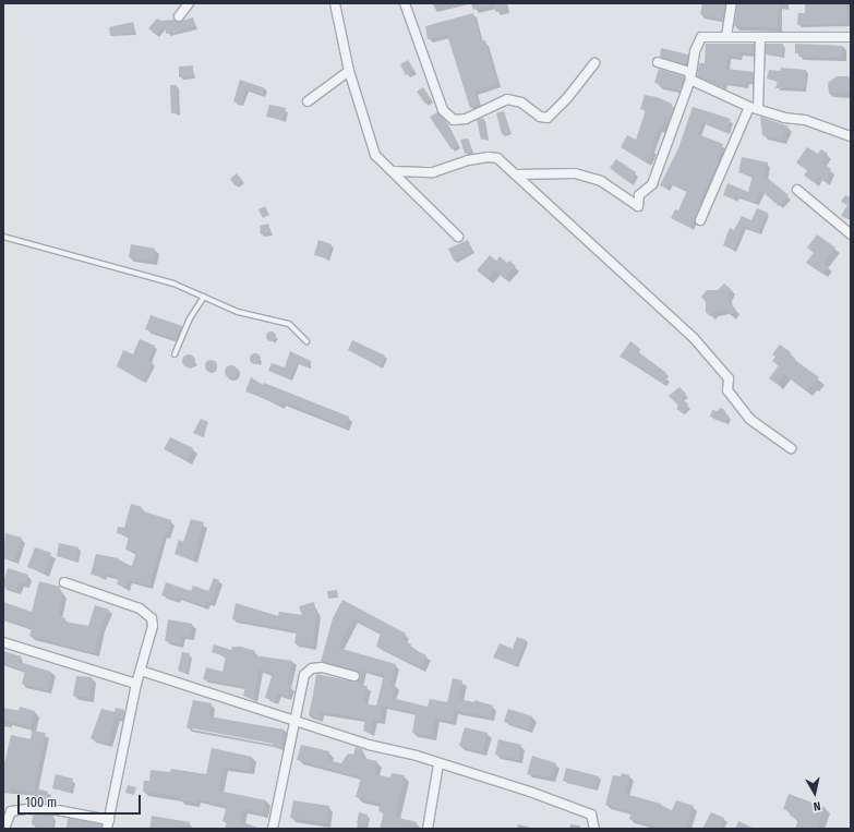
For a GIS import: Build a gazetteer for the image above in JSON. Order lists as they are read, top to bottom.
{
  "scale_bar": "100 m",
  "north": "bottom"
}
